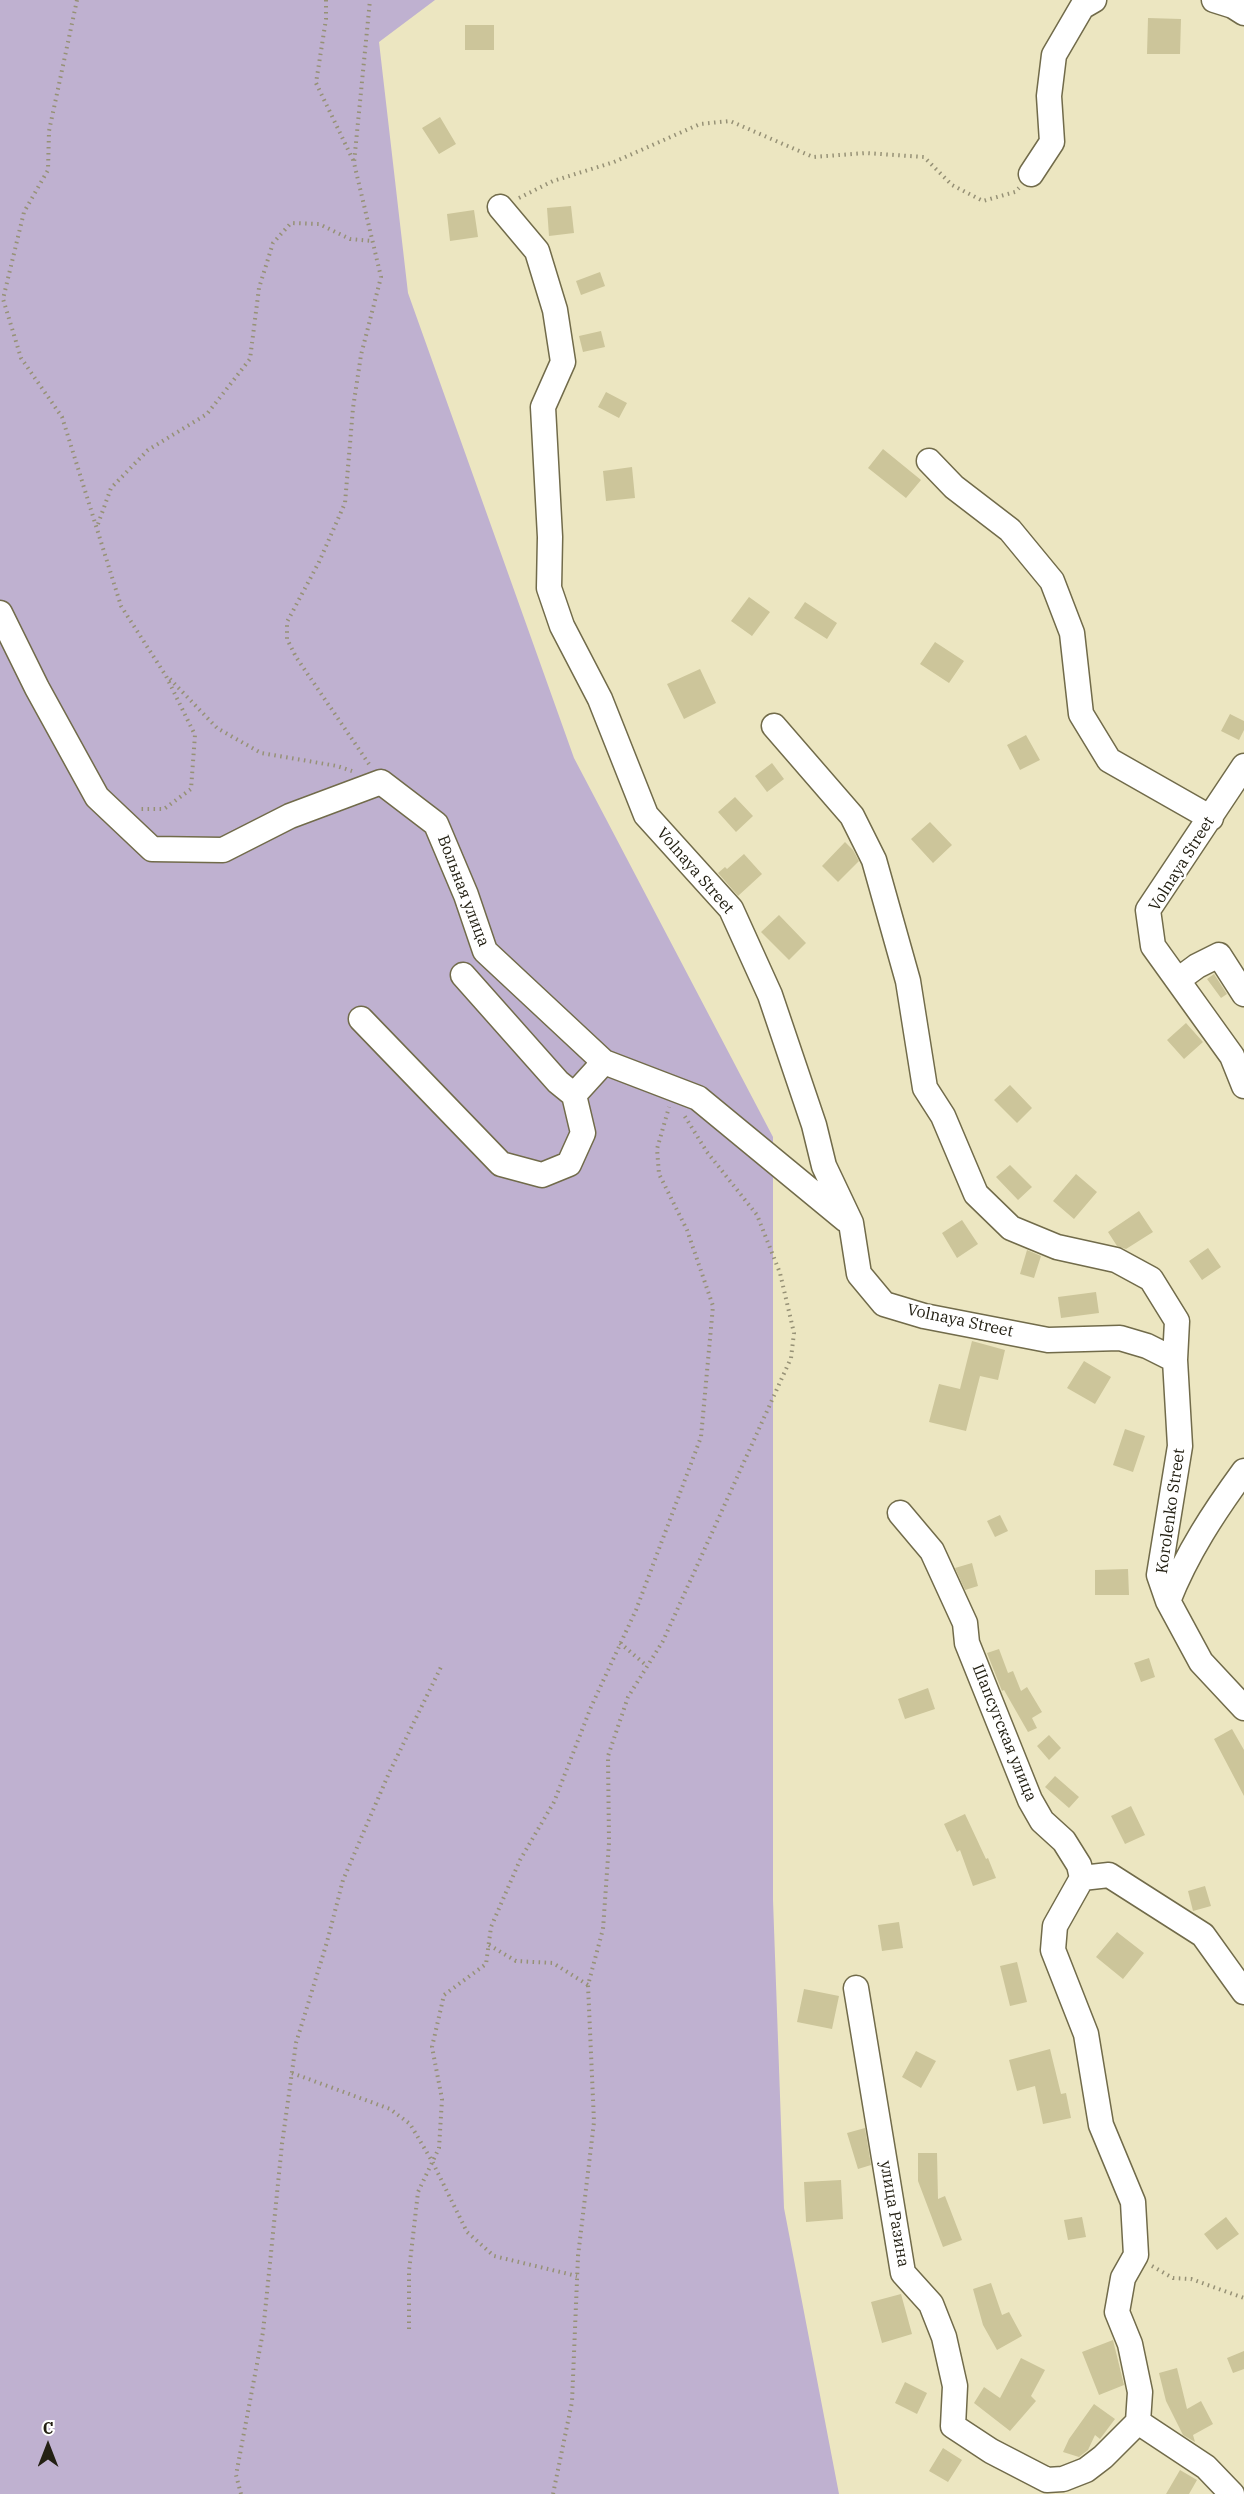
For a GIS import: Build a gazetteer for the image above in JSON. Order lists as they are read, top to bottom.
{
  "streets": {
    "street": [
      "Volnaya Street",
      "Вольная улица",
      "Korolenko Street",
      "Шапсугская улица",
      "улица Разина"
    ]
  },
  "crossings": [
    ["Volnaya Street", "Вольная улица"],
    ["Volnaya Street", "Korolenko Street"]
  ],
  "north": "top"
}
